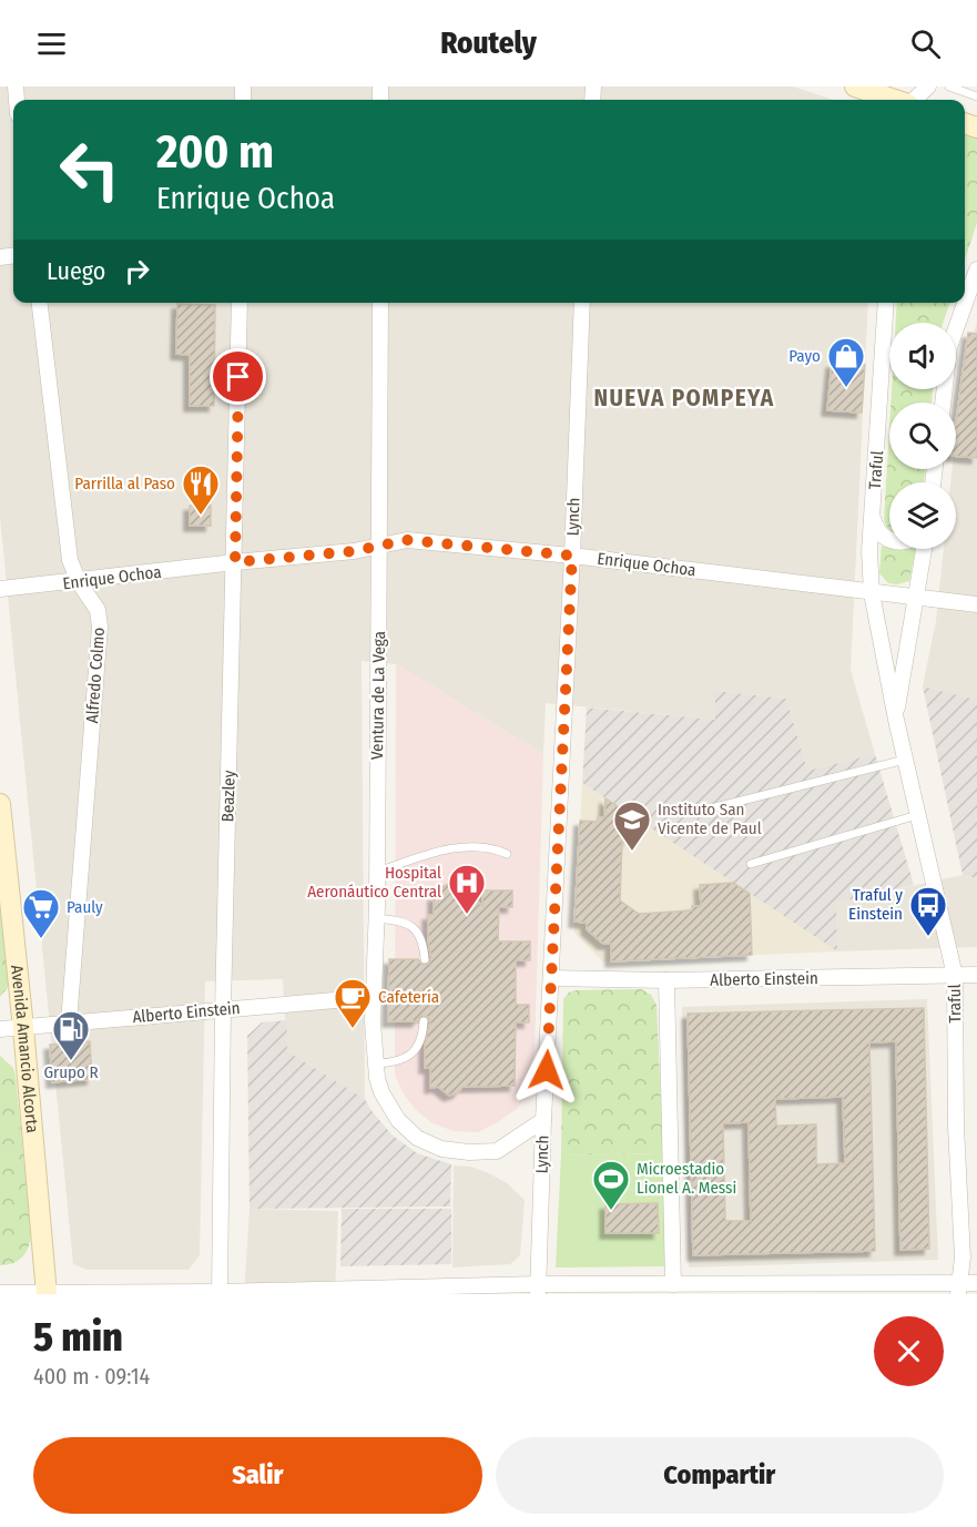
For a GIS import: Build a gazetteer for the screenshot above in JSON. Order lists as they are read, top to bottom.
{
  "streets": {
    "main road": ["Avenida Amancio Alcorta"],
    "street": [
      "Traful",
      "Lynch",
      "Enrique Ochoa",
      "Alfredo Colmo",
      "Ventura de La Vega",
      "Beazley",
      "Alberto Einstein"
    ]
  },
  "crossings": [
    ["Traful", "Enrique Ochoa"],
    ["Traful", "Alberto Einstein"],
    ["Lynch", "Enrique Ochoa"],
    ["Lynch", "Ventura de La Vega"],
    ["Lynch", "Alberto Einstein"],
    ["Enrique Ochoa", "Alfredo Colmo"],
    ["Enrique Ochoa", "Ventura de La Vega"],
    ["Enrique Ochoa", "Beazley"],
    ["Alfredo Colmo", "Alberto Einstein"],
    ["Ventura de La Vega", "Alberto Einstein"],
    ["Beazley", "Alberto Einstein"],
    ["Alberto Einstein", "Avenida Amancio Alcorta"]
  ],
  "districts": ["NUEVA POMPEYA"],
  "places": {
    "shop": ["Payo"],
    "restaurant": ["Parrilla al Paso"],
    "school or university": ["Instituto San Vicente de Paul"],
    "hospital": ["Hospital Aeronáutico Central"],
    "bus stop": ["Traful y Einstein"],
    "supermarket": ["Pauly"],
    "cafe": ["Cafetería"],
    "fuel station": ["Grupo R"],
    "sports": ["Microestadio Lionel A. Messi"]
  },
  "page": {
    "header": "Routely",
    "turn": ["200 m", "Enrique Ochoa"],
    "then": "Luego",
    "heading": ["5 min", "400 m · 09:14"],
    "buttons": ["Salir", "Compartir"]
  }
}
